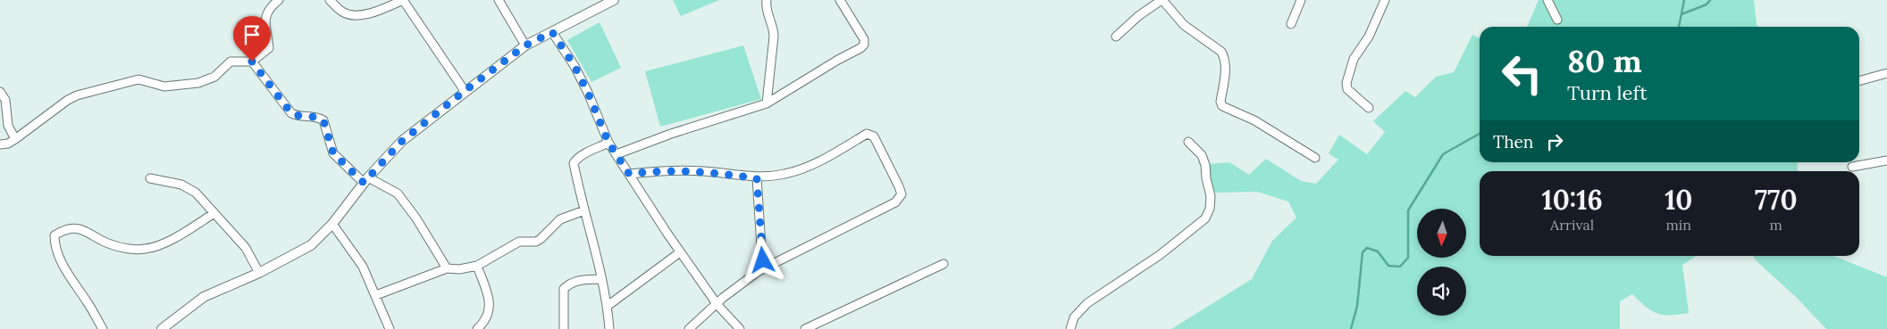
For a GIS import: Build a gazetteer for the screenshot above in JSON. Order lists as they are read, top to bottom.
{
  "north": "bottom",
  "page": {
    "turn": ["80 m", "Turn left"],
    "then": "Then",
    "eta": [
      "10:16",
      "Arrival",
      "10",
      "min",
      "770",
      "m"
    ]
  }
}
